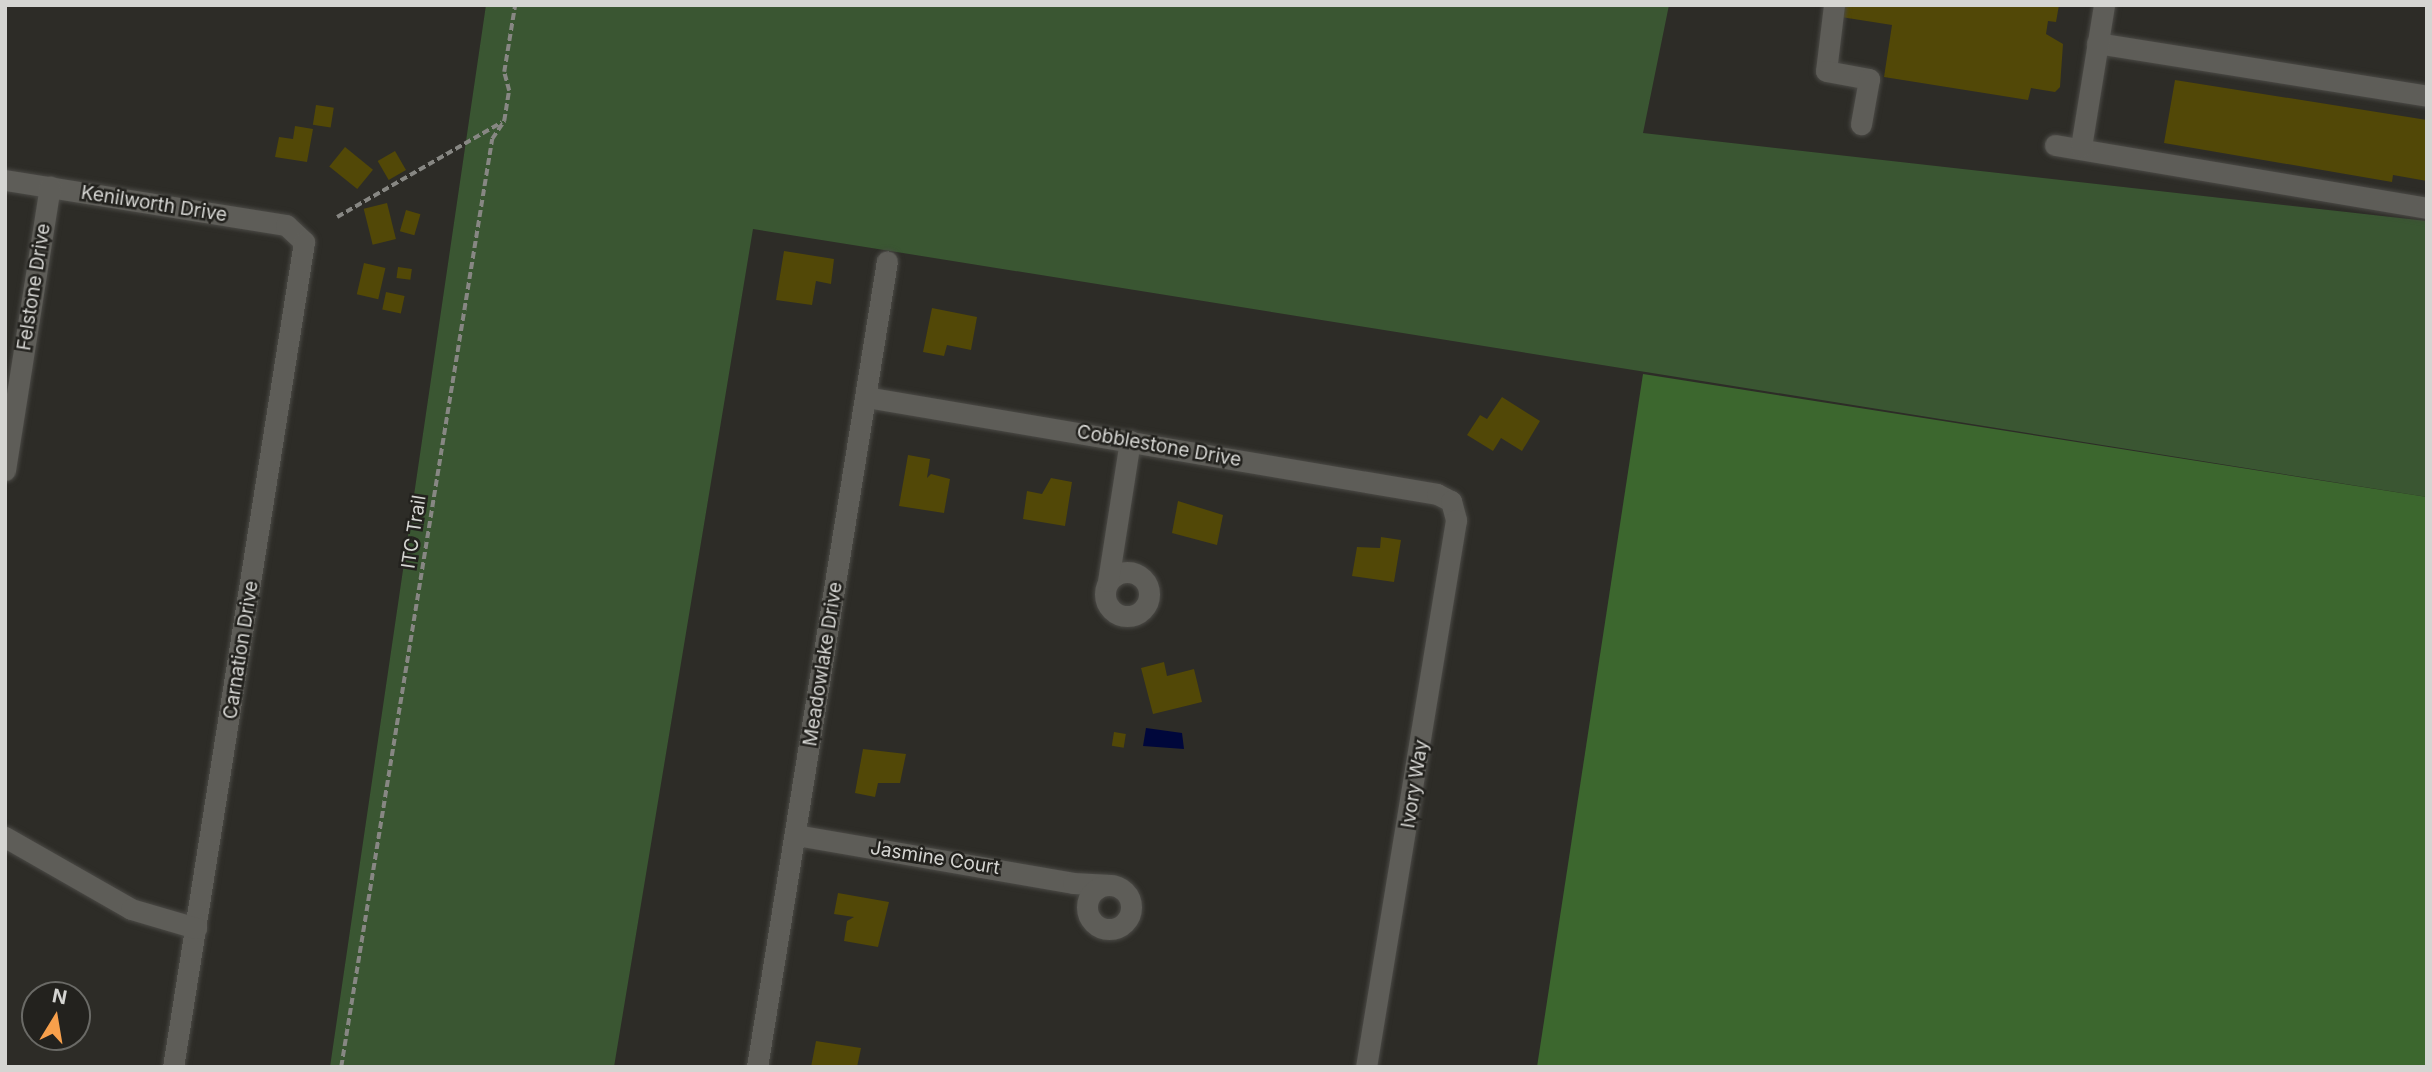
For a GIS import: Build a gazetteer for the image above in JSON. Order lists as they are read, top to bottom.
{
  "streets": {
    "street": [
      "Kenilworth Drive",
      "Felstone Drive",
      "Cobblestone Drive",
      "Carnation Drive",
      "Meadowlake Drive",
      "Ivory Way",
      "Jasmine Court"
    ],
    "path": ["ITC Trail"]
  },
  "crossings": [
    ["Kenilworth Drive", "Felstone Drive"],
    ["Kenilworth Drive", "Carnation Drive"],
    ["Cobblestone Drive", "Meadowlake Drive"],
    ["Cobblestone Drive", "Ivory Way"],
    ["Meadowlake Drive", "Jasmine Court"]
  ],
  "north": "top"
}
